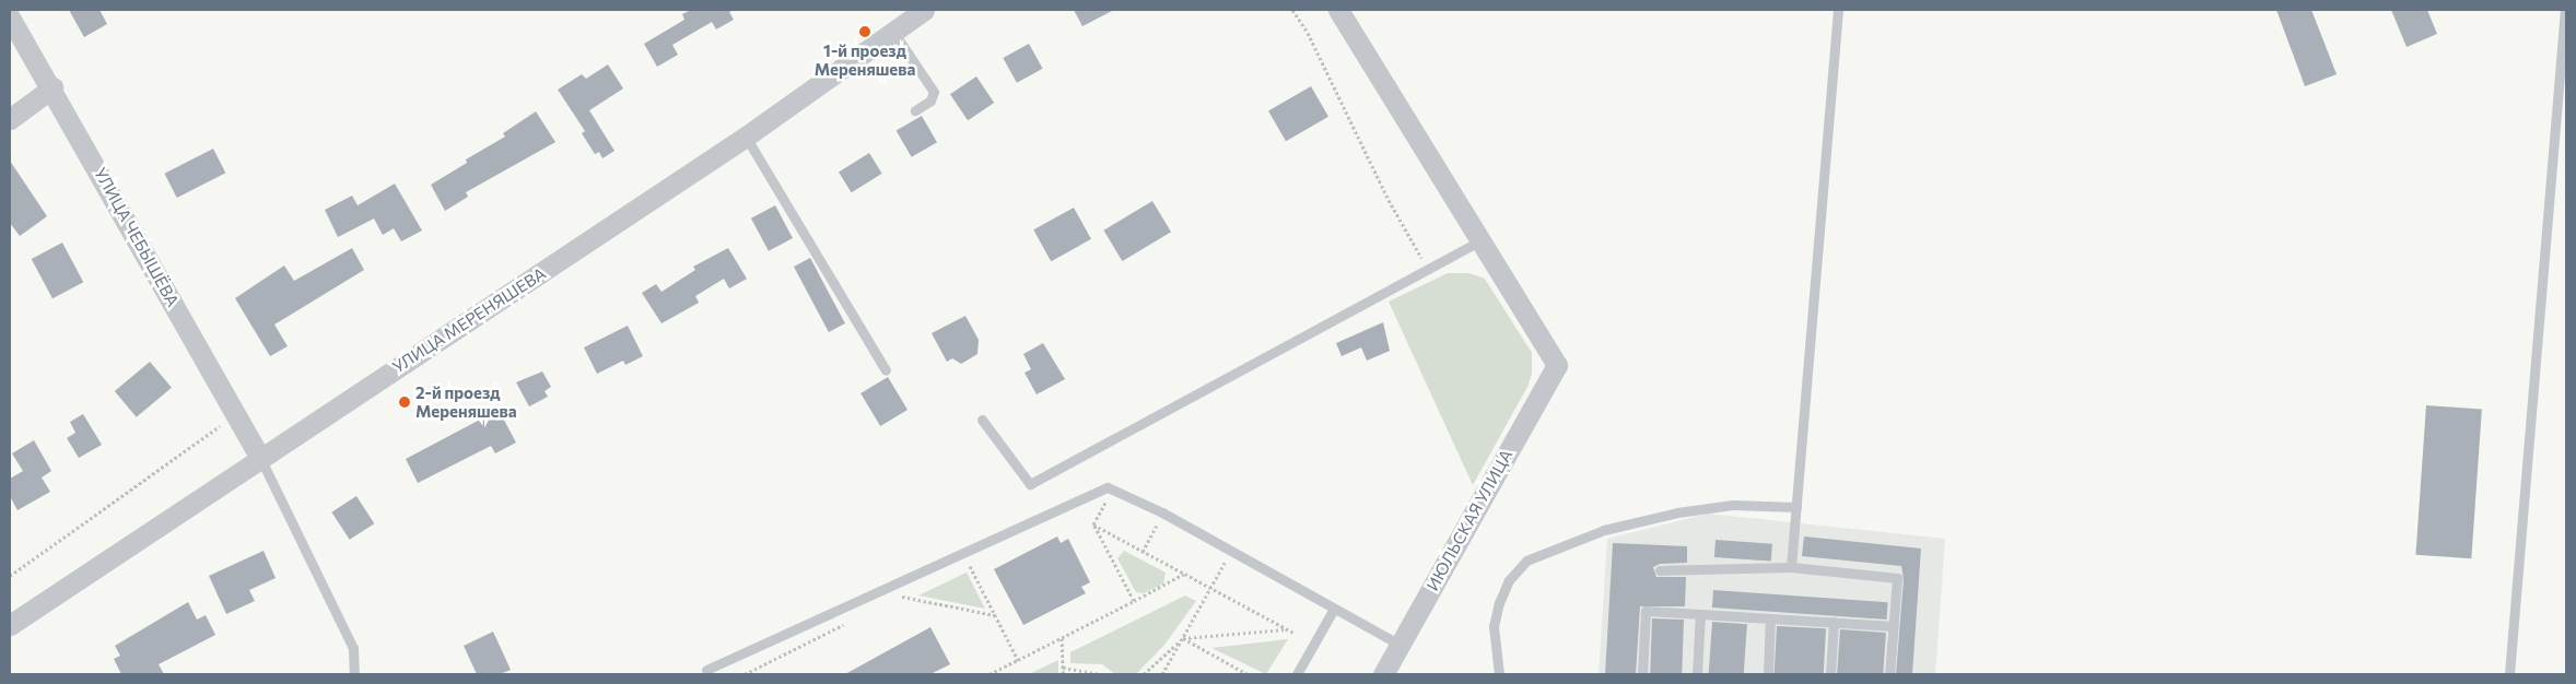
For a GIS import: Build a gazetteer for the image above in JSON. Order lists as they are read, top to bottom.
{
  "streets": {
    "street": ["УЛИЦА ЧЕБЫШЁВА", "УЛИЦА МЕРЕНЯШЕВА", "ИЮЛЬСКАЯ УЛИЦА"]
  },
  "crossings": [
    ["УЛИЦА ЧЕБЫШЁВА", "УЛИЦА МЕРЕНЯШЕВА"]
  ],
  "places": ["1-й проезд Мереняшева", "2-й проезд Мереняшева"]
}
